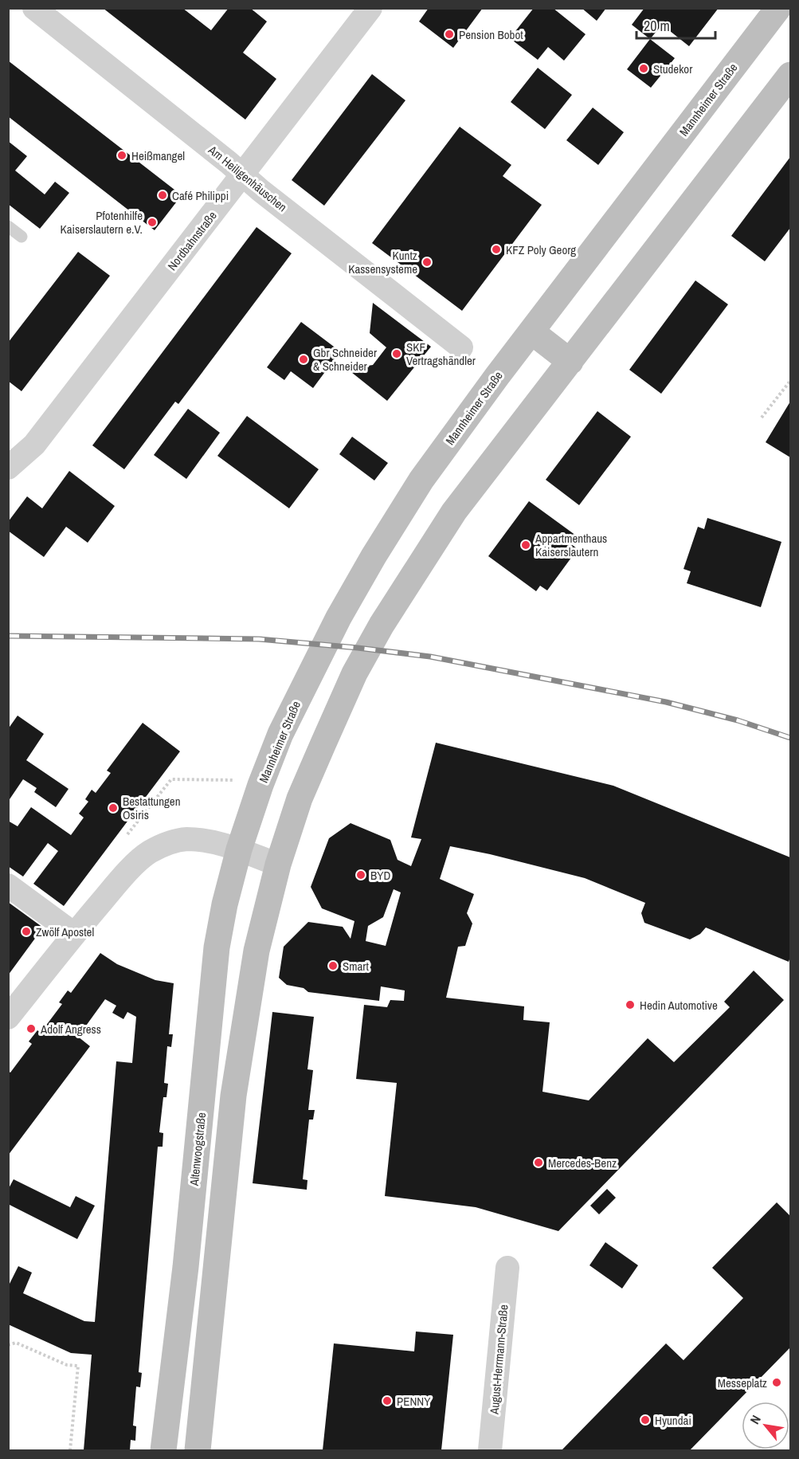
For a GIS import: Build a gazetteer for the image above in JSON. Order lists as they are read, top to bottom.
{
  "streets": {
    "main road": ["Mannheimer Straße", "Altenwoogstraße"],
    "street": ["Am Heiligenhäuschen", "Nordbahnstraße", "August-Herrmann-Straße"]
  },
  "crossings": [
    ["Mannheimer Straße", "Altenwoogstraße"],
    ["Am Heiligenhäuschen", "Nordbahnstraße"]
  ],
  "places": [
    "Pension Bobot",
    "Studekor",
    "Heißmangel",
    "Café Philippi",
    "Pfotenhilfe Kaiserslautern e.V.",
    "KFZ Poly Georg",
    "Kuntz Kassensysteme",
    "SKF Vertragshändler",
    "Gbr Schneider & Schneider",
    "Appartmenthaus Kaiserslautern",
    "Bestattungen Osiris",
    "BYD",
    "Zwölf Apostel",
    "Smart",
    "Hedin Automotive",
    "Adolf Angress",
    "Mercedes-Benz",
    "Messeplatz",
    "PENNY",
    "Hyundai"
  ],
  "scale_bar": "20 m",
  "north": "top left"
}
